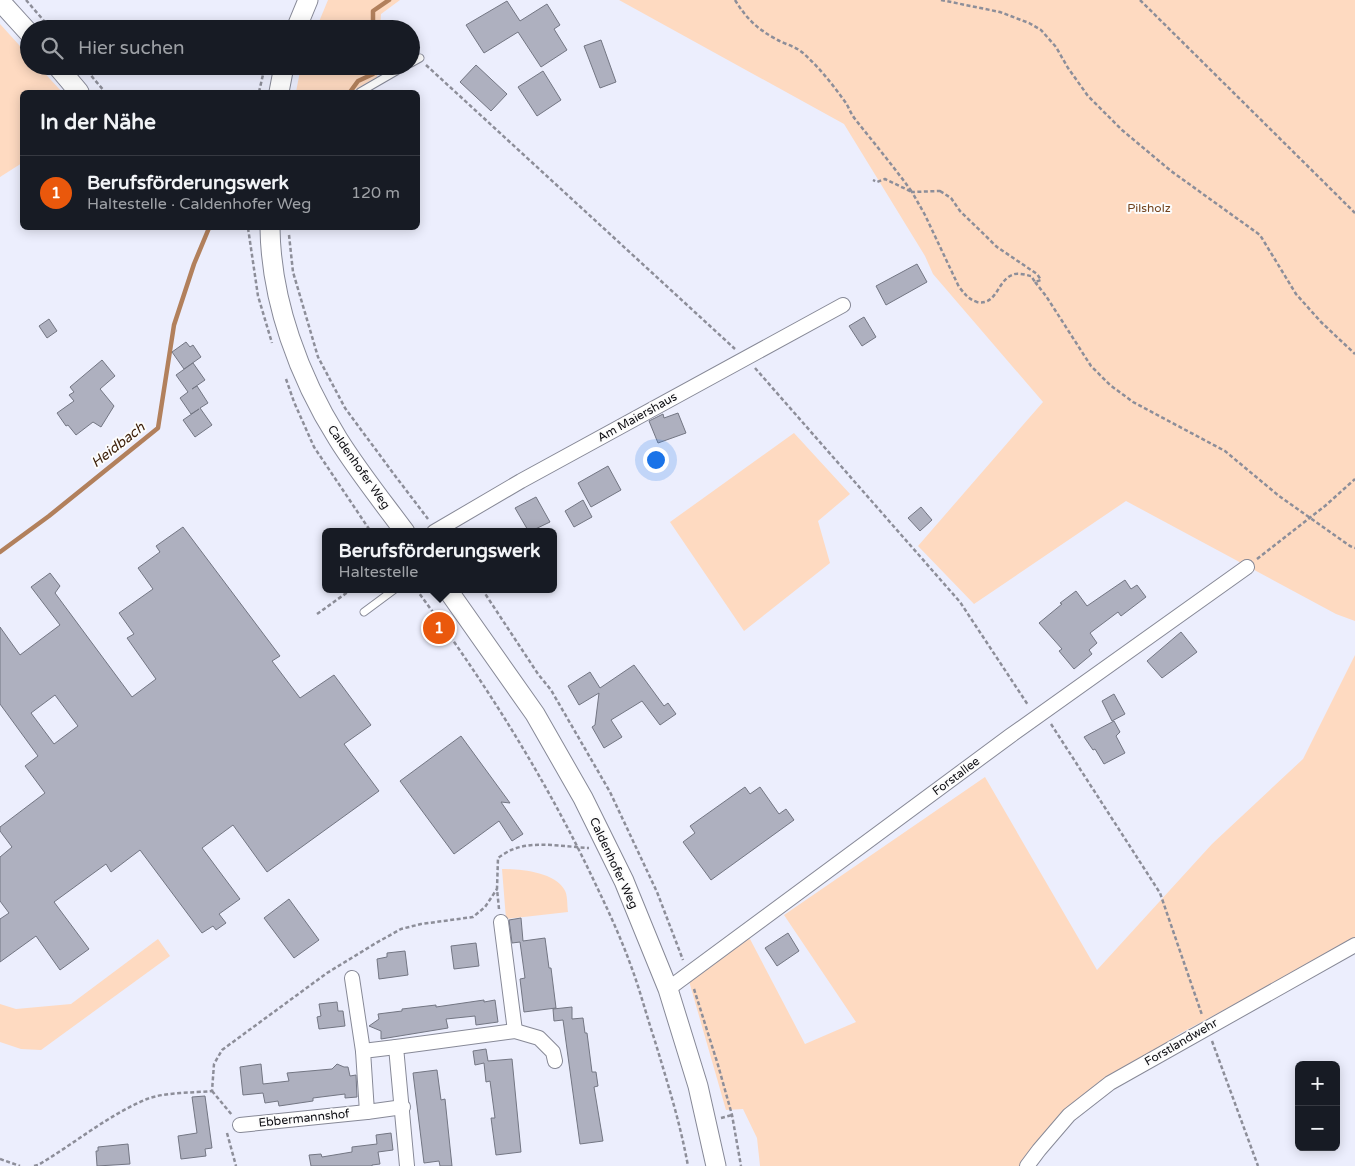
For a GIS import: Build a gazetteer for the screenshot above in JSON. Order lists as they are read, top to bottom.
{
  "streets": {
    "main road": ["Caldenhofer Weg"],
    "street": [
      "Am Maiershaus",
      "Forstallee",
      "Forstlandwehr",
      "Ebbermannshof"
    ]
  },
  "crossings": [
    ["Caldenhofer Weg", "Forstallee"]
  ],
  "water": ["Heidbach"],
  "parks": ["Pilsholz"],
  "page": {
    "search": "Hier suchen",
    "heading": "In der Nähe",
    "list": [
      {
        "mark": "1",
        "name": "Berufsförderungswerk",
        "note": "Haltestelle · Caldenhofer Weg",
        "value": "120 m"
      }
    ],
    "popup": ["Berufsförderungswerk", "Haltestelle"],
    "pins": "1",
    "map_buttons": ["+", "−"]
  }
}
